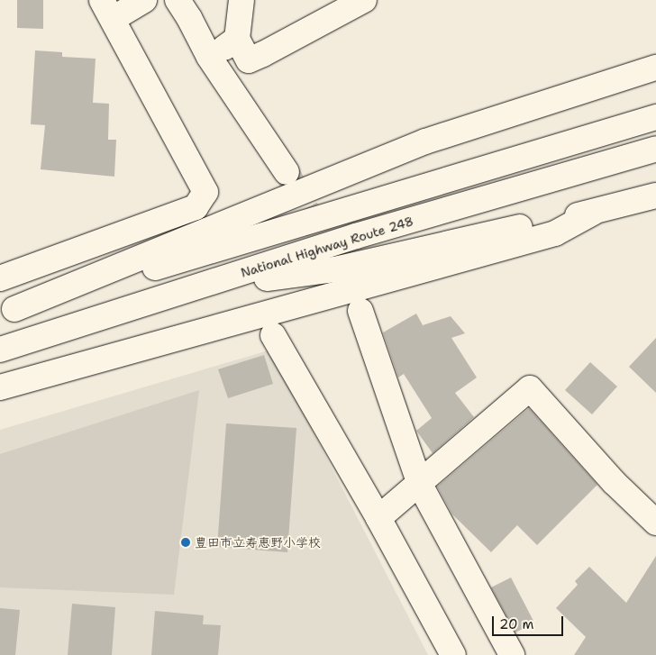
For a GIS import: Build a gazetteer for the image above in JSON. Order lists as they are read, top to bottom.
{
  "streets": {
    "main road": ["National Highway Route 248"]
  },
  "places": ["豊田市立寿恵野小学校"],
  "scale_bar": "20 m"
}
